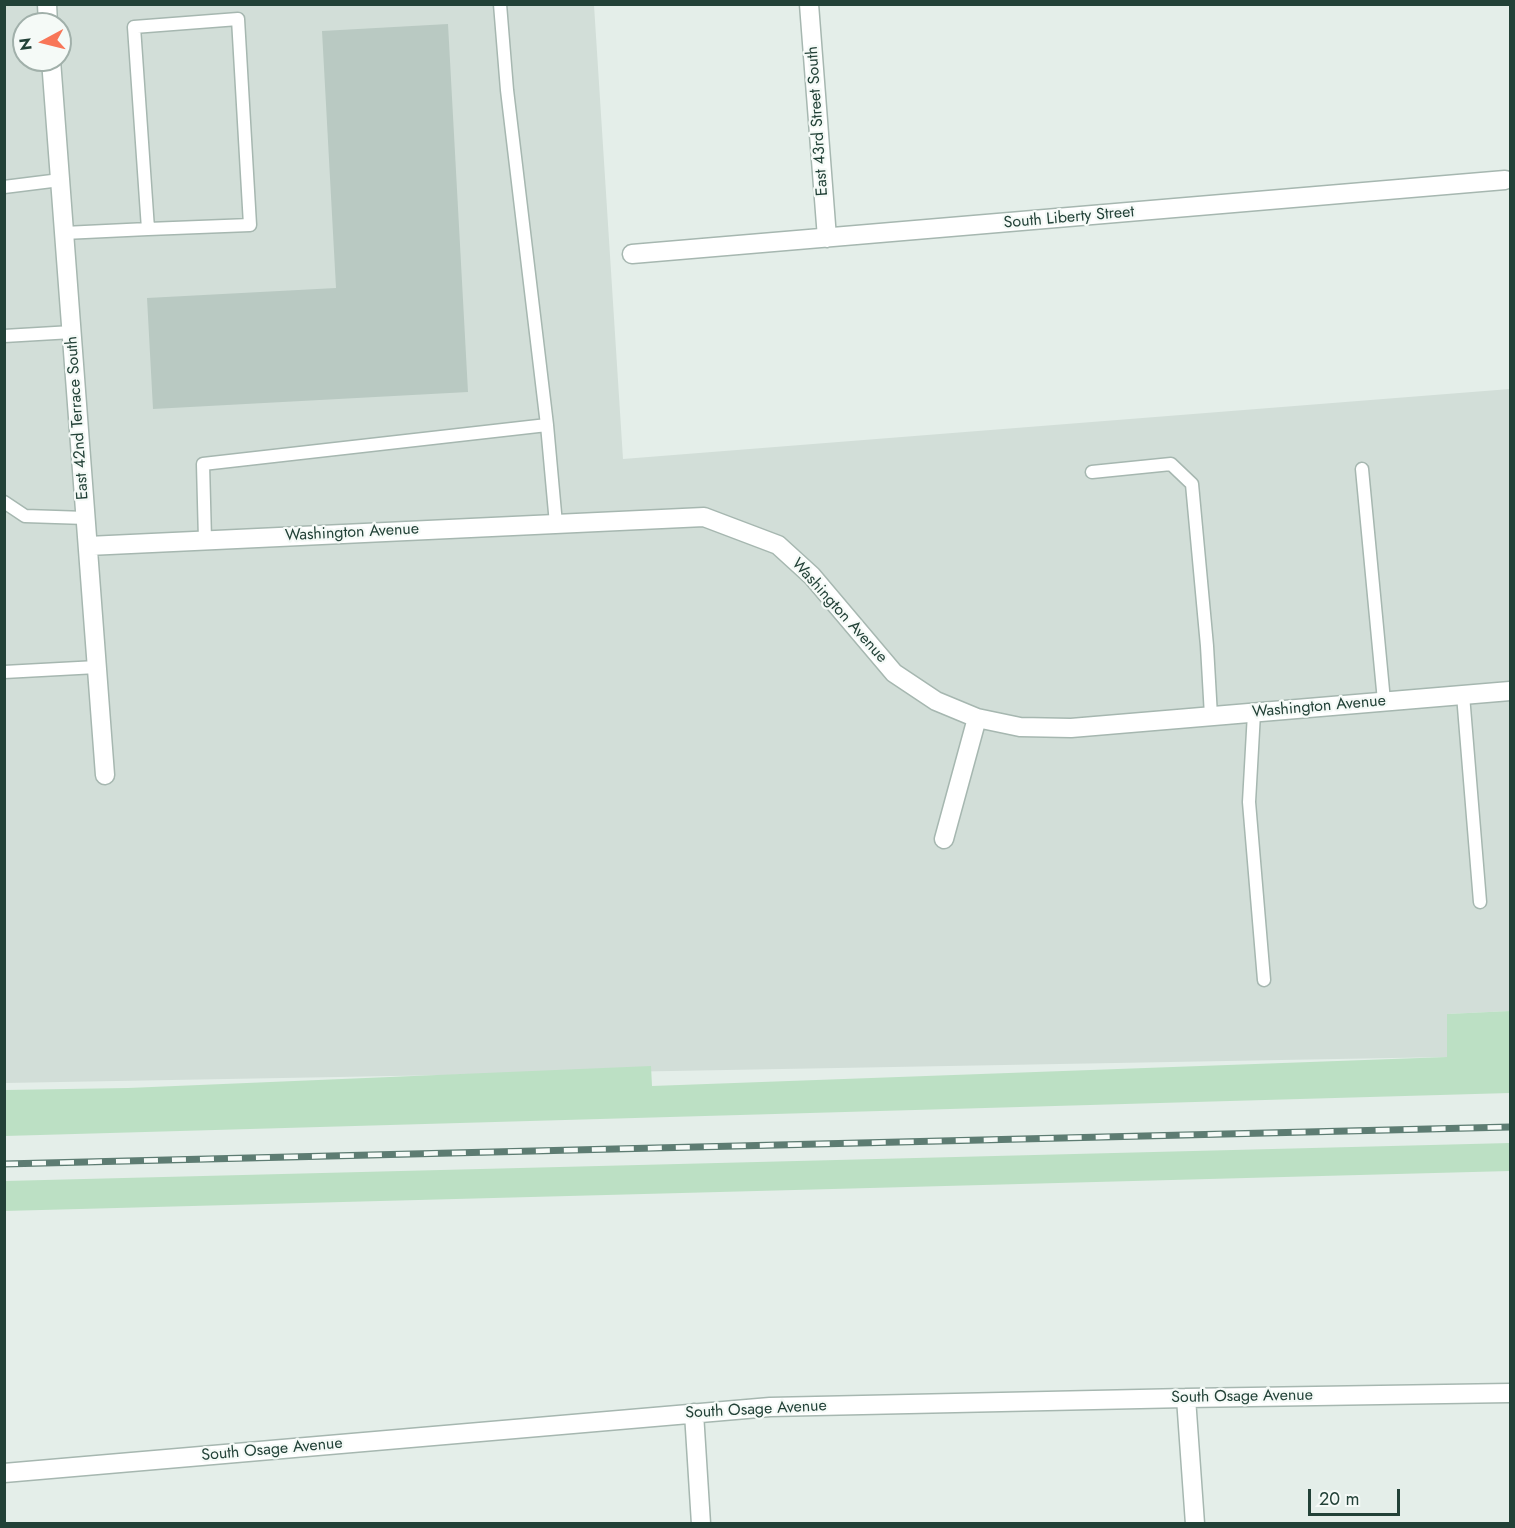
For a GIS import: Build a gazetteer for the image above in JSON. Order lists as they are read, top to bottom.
{
  "streets": {
    "street": [
      "East 43rd Street South",
      "South Liberty Street",
      "East 42nd Terrace South",
      "Washington Avenue",
      "South Osage Avenue"
    ]
  },
  "crossings": [
    ["East 43rd Street South", "South Liberty Street"],
    ["East 42nd Terrace South", "Washington Avenue"]
  ],
  "scale_bar": "20 m",
  "north": "left"
}
